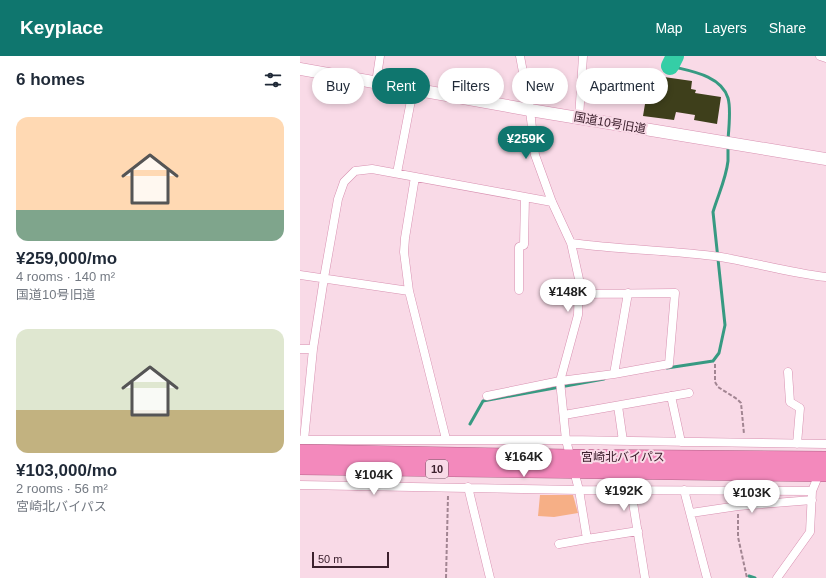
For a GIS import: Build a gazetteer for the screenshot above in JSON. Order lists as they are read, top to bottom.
{
  "streets": {
    "highway": ["宮崎北バイパス", "10"],
    "street": ["国道10号旧道"]
  },
  "scale_bar": "50 m",
  "page": {
    "header": "Keyplace",
    "nav": ["Map", "Layers", "Share"],
    "heading": "6 homes",
    "chip": [
      "Buy",
      "Rent",
      "Filters",
      "New",
      "Apartment"
    ],
    "list": [
      {
        "name": "¥259,000/mo",
        "note": "4 rooms · 140 m² · 国道10号旧道"
      },
      {
        "name": "¥103,000/mo",
        "note": "2 rooms · 56 m² · 宮崎北バイパス"
      }
    ],
    "price": [
      "¥259K",
      "¥148K",
      "¥164K",
      "¥104K",
      "¥192K",
      "¥103K"
    ],
    "scale": "50 m"
  }
}
